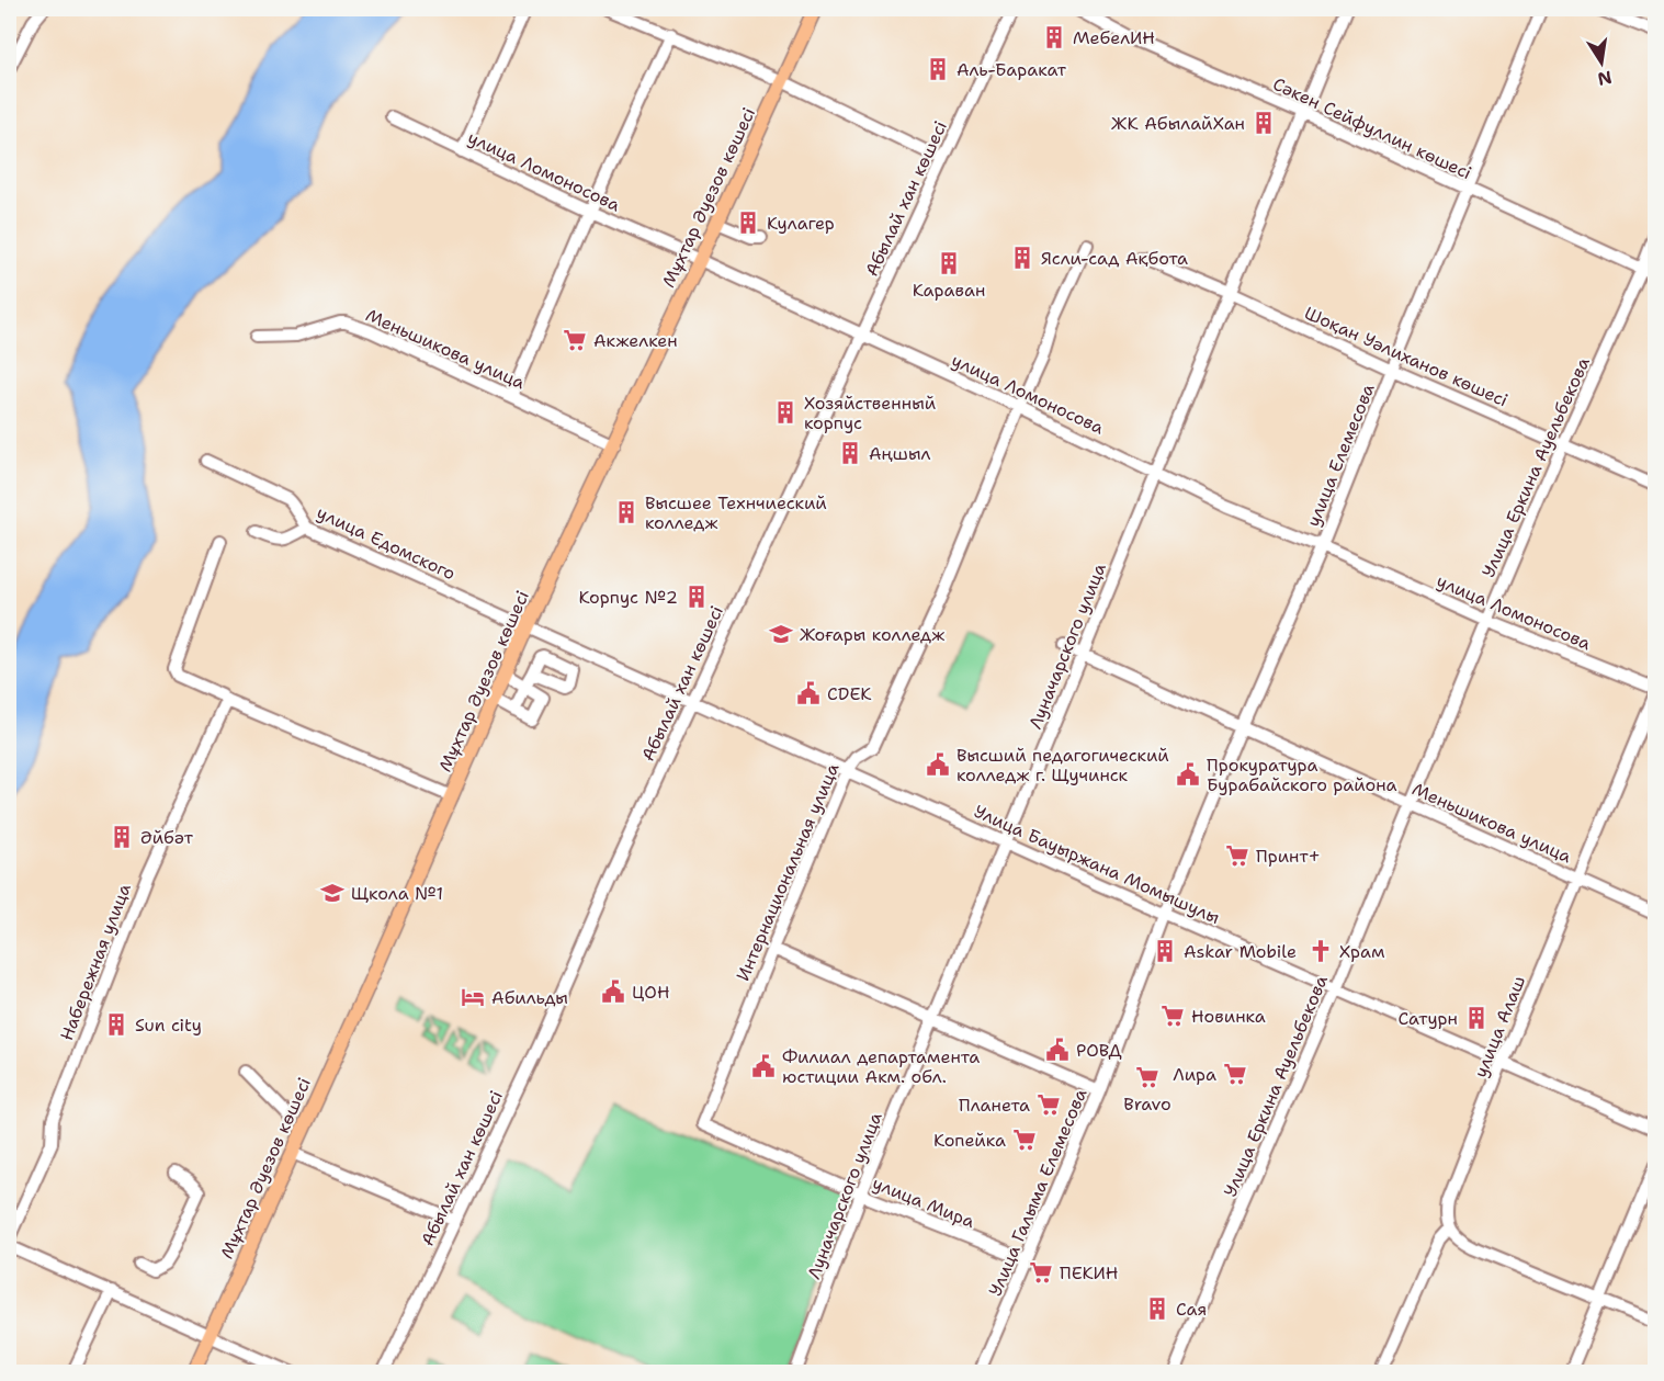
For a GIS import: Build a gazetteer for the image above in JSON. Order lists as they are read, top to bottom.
{
  "streets": {
    "main road": ["Мұхтар Әуезов көшесі"],
    "street": [
      "Сәкен Сейфуллин көшесі",
      "улица Ломоносова",
      "Абылай хан көшесі",
      "Меньшикова улица",
      "Шоқан Уәлиханов көшесі",
      "улица Елемесова",
      "Улица Еркина Ауельбекова",
      "улица Едомского",
      "Луначарского улица",
      "Улица Бауыржана Момышулы",
      "Интернациональная улица",
      "Набережная улица",
      "улица Алаш",
      "Улица Галыма Елемесова",
      "улица Мира"
    ]
  },
  "crossings": [
    ["Сәкен Сейфуллин көшесі", "улица Елемесова"],
    ["Сәкен Сейфуллин көшесі", "Улица Еркина Ауельбекова"],
    ["Сәкен Сейфуллин көшесі", "Луначарского улица"],
    ["улица Ломоносова", "Мұхтар Әуезов көшесі"],
    ["улица Ломоносова", "Абылай хан көшесі"],
    ["улица Ломоносова", "улица Елемесова"],
    ["улица Ломоносова", "Улица Еркина Ауельбекова"],
    ["улица Ломоносова", "Луначарского улица"],
    ["улица Ломоносова", "Интернациональная улица"],
    ["улица Ломоносова", "улица Алаш"],
    ["Мұхтар Әуезов көшесі", "Меньшикова улица"],
    ["Мұхтар Әуезов көшесі", "улица Едомского"],
    ["Мұхтар Әуезов көшесі", "Улица Бауыржана Момышулы"],
    ["Абылай хан көшесі", "Улица Бауыржана Момышулы"],
    ["Меньшикова улица", "улица Елемесова"],
    ["Меньшикова улица", "Улица Еркина Ауельбекова"],
    ["Меньшикова улица", "Луначарского улица"],
    ["Меньшикова улица", "улица Алаш"],
    ["Шоқан Уәлиханов көшесі", "улица Елемесова"],
    ["Шоқан Уәлиханов көшесі", "Улица Еркина Ауельбекова"],
    ["Шоқан Уәлиханов көшесі", "Луначарского улица"],
    ["улица Елемесова", "Улица Бауыржана Момышулы"],
    ["улица Елемесова", "Улица Галыма Елемесова"],
    ["Улица Еркина Ауельбекова", "Улица Бауыржана Момышулы"],
    ["улица Едомского", "Улица Бауыржана Момышулы"],
    ["Луначарского улица", "Улица Бауыржана Момышулы"],
    ["Луначарского улица", "улица Мира"],
    ["Улица Бауыржана Момышулы", "Интернациональная улица"],
    ["Улица Бауыржана Момышулы", "улица Алаш"],
    ["Улица Бауыржана Момышулы", "Улица Галыма Елемесова"],
    ["Интернациональная улица", "улица Мира"],
    ["Улица Галыма Елемесова", "улица Мира"]
  ],
  "places": {
    "building": [
      "МебелИН",
      "Аль-Баракат",
      "ЖК АбылайХан",
      "Кулагер",
      "Ясли-сад Ақбота",
      "Караван",
      "Хозяйственный корпус",
      "Аңшыл",
      "Высшее Технчиеский колледж",
      "Корпус №2",
      "Әйбәт",
      "Askar Mobile",
      "Сатурн",
      "Sun city",
      "Сая"
    ],
    "supermarket": [
      "Акжелкен",
      "Принт+",
      "Новинка",
      "Лира",
      "Bravo",
      "Планета",
      "Копейка",
      "ПЕКИН"
    ],
    "school or university": ["Жоғары колледж", "Щкола №1"],
    "public building": [
      "CDEK",
      "Высший педагогический колледж г. Щучинск",
      "Прокуратура Бурабайского района",
      "ЦОН",
      "РОВД",
      "Филиал департамента юстиции Акм. обл."
    ],
    "church": ["Храм"],
    "hotel": ["Абильды"]
  },
  "north": "bottom"
}
